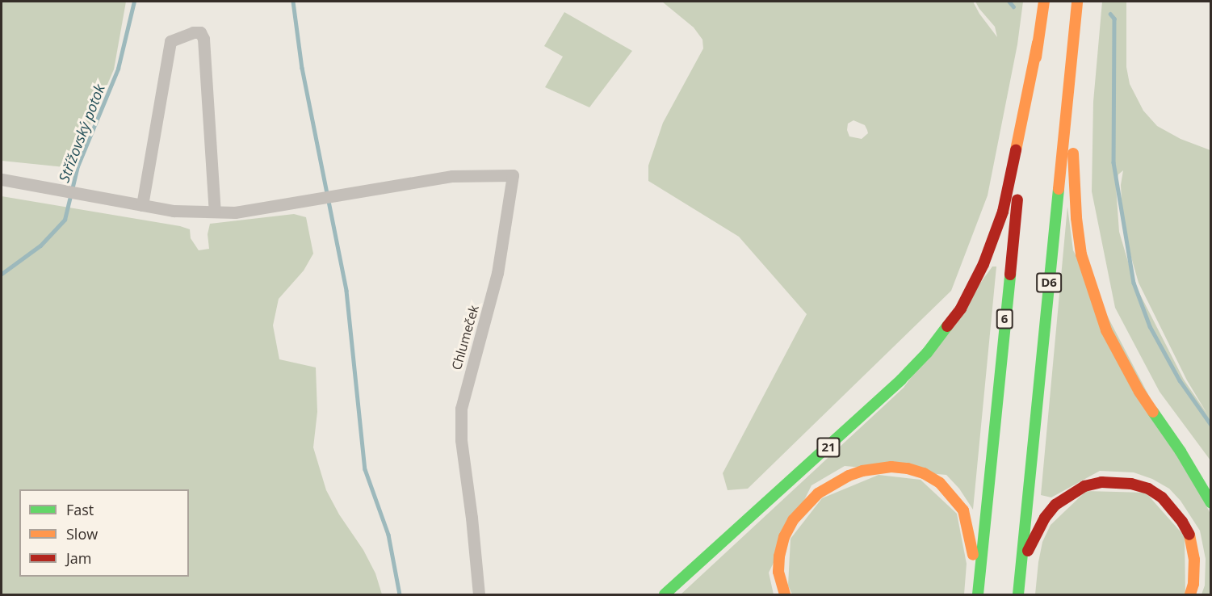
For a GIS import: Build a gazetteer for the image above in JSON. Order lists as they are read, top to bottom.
{
  "streets": {
    "highway": ["D6", "6", "21"],
    "street": ["Chlumeček"]
  },
  "crossings": [
    ["6", "21"]
  ],
  "water": ["Střížovský potok"],
  "legend": ["Fast", "Slow", "Jam"]
}
